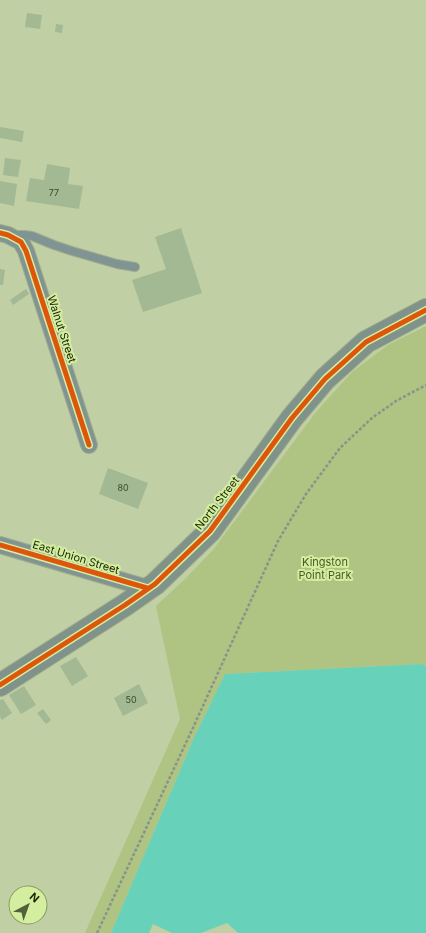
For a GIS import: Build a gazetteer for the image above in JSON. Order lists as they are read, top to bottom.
{
  "streets": {
    "street": ["Walnut Street", "North Street", "East Union Street"]
  },
  "crossings": [
    ["North Street", "East Union Street"]
  ],
  "parks": ["Kingston Point Park"],
  "house_numbers": ["77", "80", "50"],
  "north": "top right"
}
